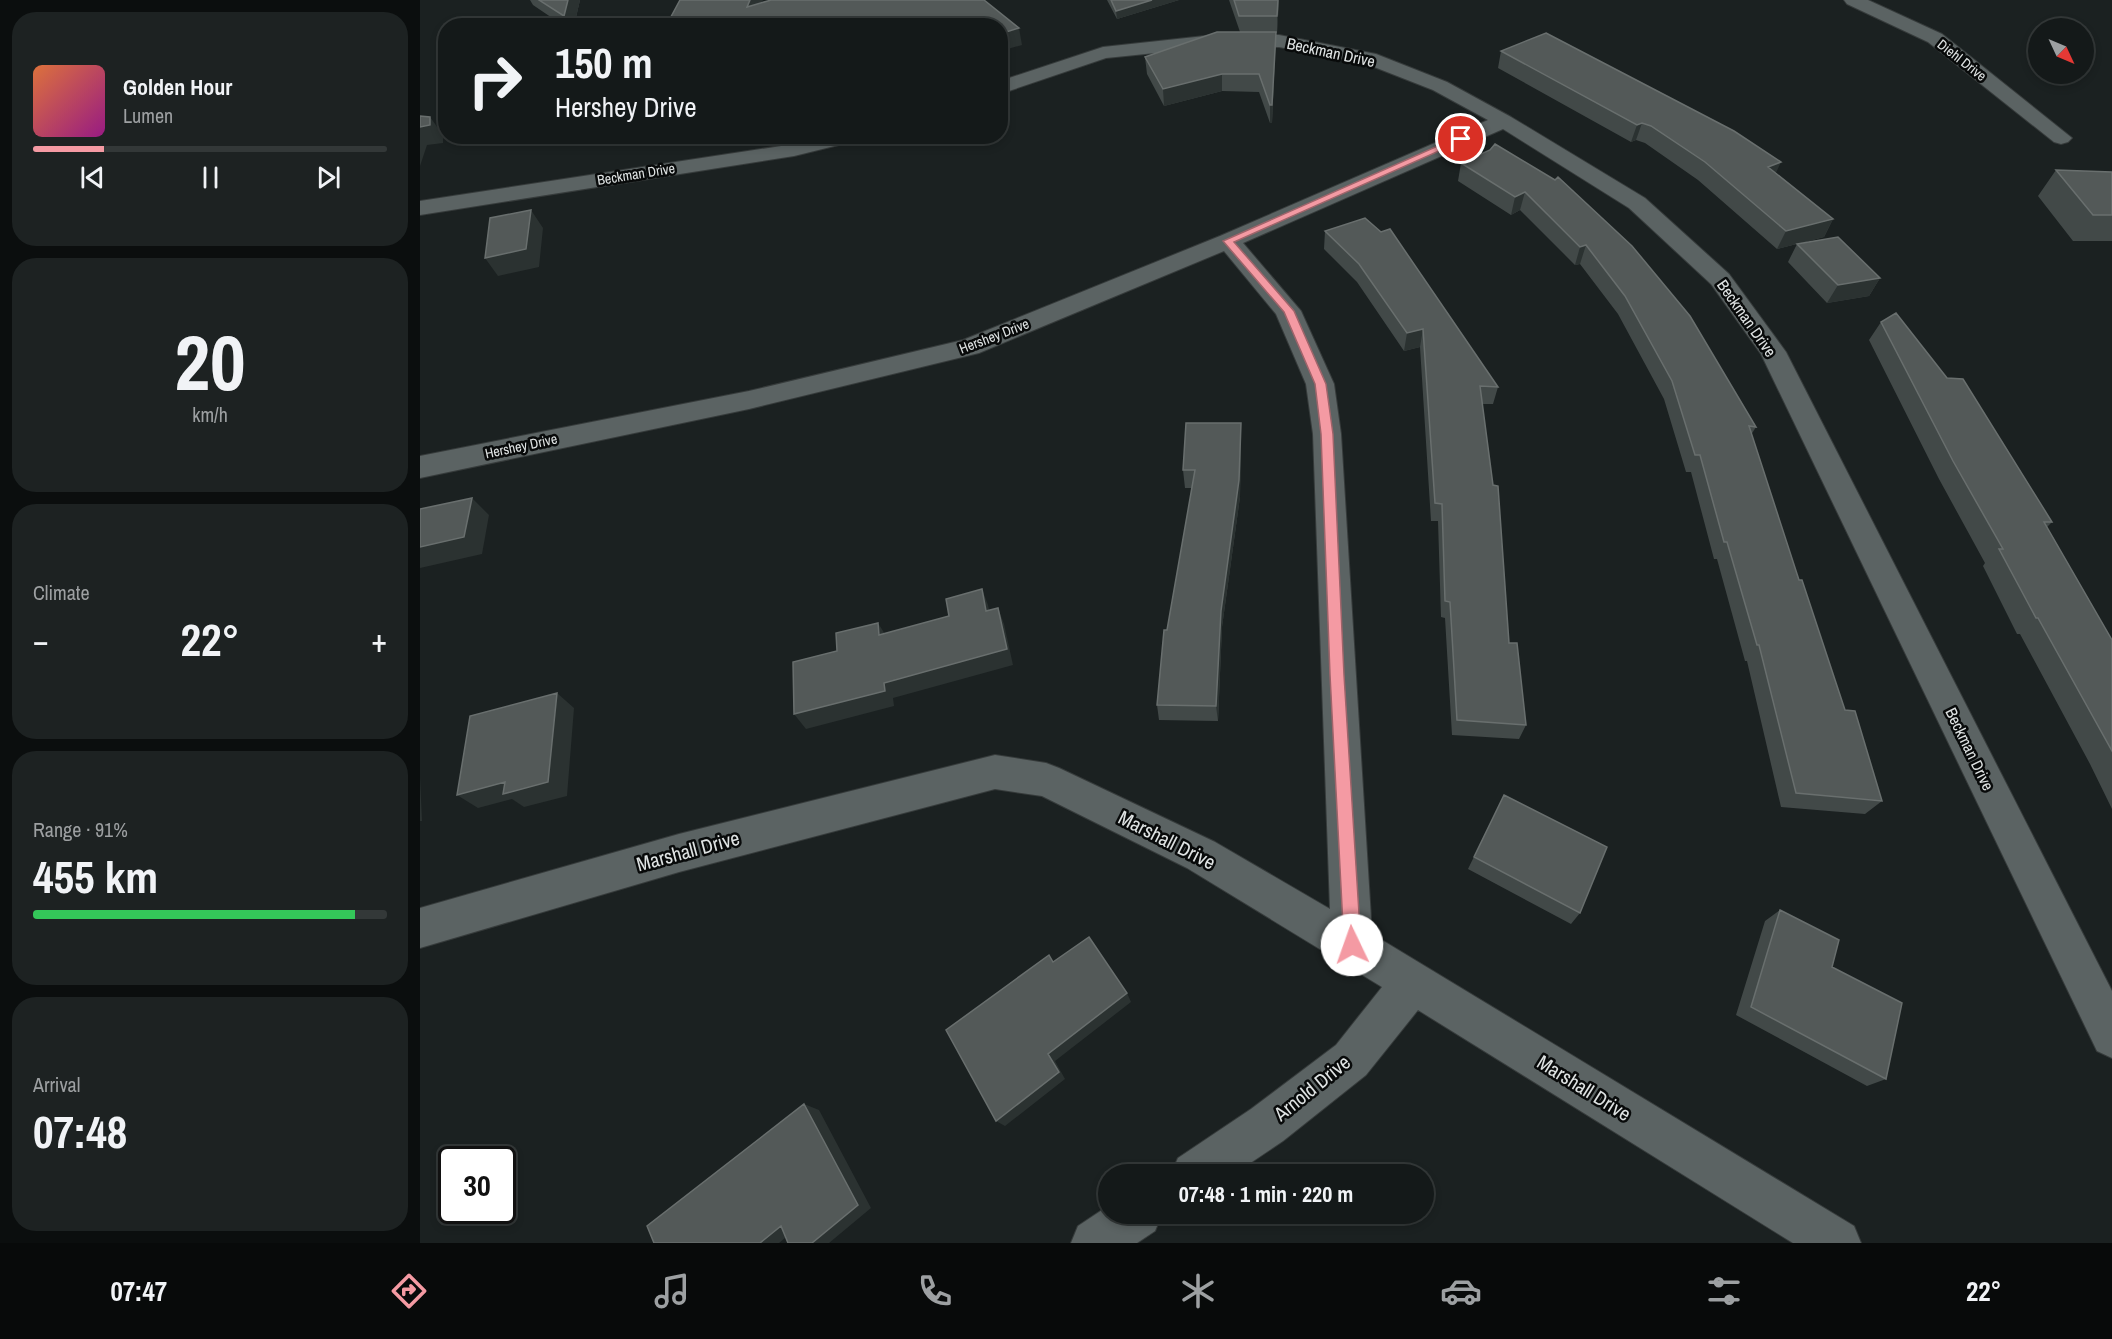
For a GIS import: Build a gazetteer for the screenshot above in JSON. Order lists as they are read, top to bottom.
{
  "streets": {
    "street": [
      "Beckman Drive",
      "Diehl Drive",
      "Hershey Drive",
      "Marshall Drive",
      "Arnold Drive"
    ]
  },
  "crossings": [
    ["Beckman Drive", "Hershey Drive"],
    ["Marshall Drive", "Arnold Drive"]
  ],
  "north": "bottom right",
  "page": {
    "turn": ["150 m", "Hershey Drive"],
    "song": ["Golden Hour", "Lumen"],
    "tile": [
      ["20", "km/h"],
      "Climate",
      ["Range · 91%", "455 km"],
      ["Arrival", "07:48"]
    ],
    "heat": ["−", "22°", "+"],
    "limit": "30",
    "trip": "07:48 · 1 min · 220 m",
    "tabs": ["07:47", "22°"]
  }
}
